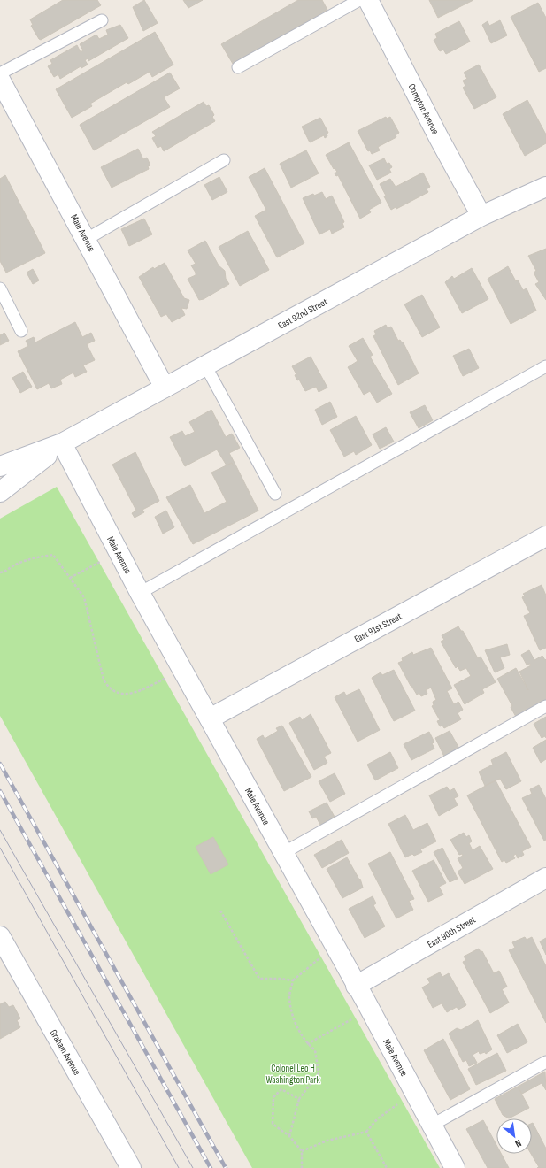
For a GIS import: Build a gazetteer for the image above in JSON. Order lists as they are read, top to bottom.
{
  "streets": {
    "street": [
      "Compton Avenue",
      "Maie Avenue",
      "East 92nd Street",
      "East 91st Street",
      "East 90th Street",
      "Graham Avenue"
    ]
  },
  "crossings": [
    ["Compton Avenue", "East 92nd Street"],
    ["Maie Avenue", "East 92nd Street"],
    ["Maie Avenue", "East 91st Street"],
    ["Maie Avenue", "East 90th Street"]
  ],
  "parks": ["Colonel Leo H Washington Park"],
  "north": "bottom right"
}
